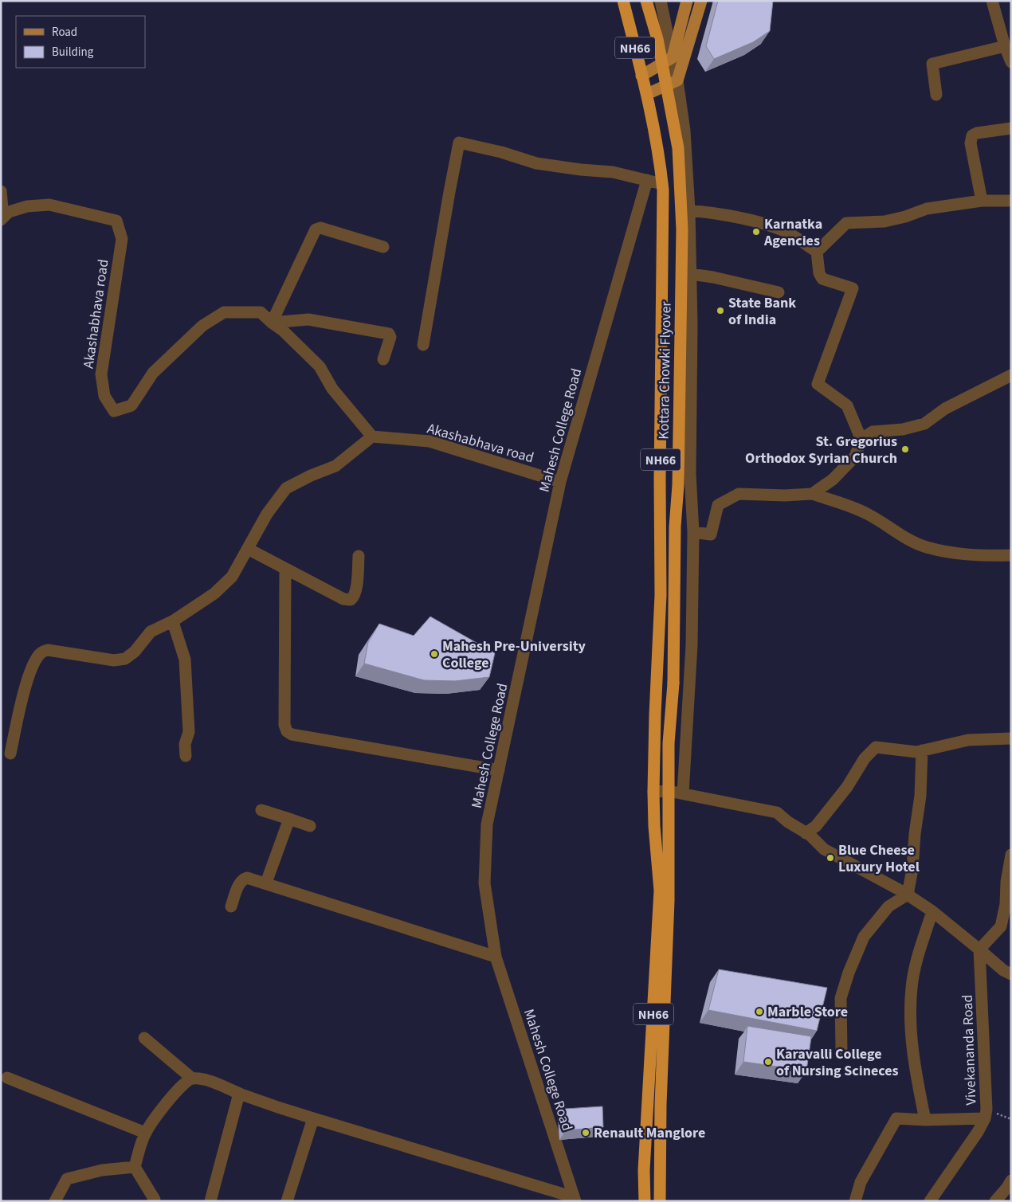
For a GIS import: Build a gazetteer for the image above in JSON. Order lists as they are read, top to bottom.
{
  "streets": {
    "highway": ["NH66", "Kottara Chowki Flyover"],
    "street": ["Akashabhava road", "Mahesh College Road", "Vivekananda Road"]
  },
  "crossings": [
    ["NH66", "Kottara Chowki Flyover"],
    ["Akashabhava road", "Mahesh College Road"]
  ],
  "places": [
    "Karnatka Agencies",
    "State Bank of India",
    "St. Gregorius Orthodox Syrian Church",
    "Mahesh Pre-University College",
    "Blue Cheese Luxury Hotel",
    "Marble Store",
    "Karavalli College of Nursing Scineces",
    "Renault Manglore"
  ],
  "legend": ["Road", "Building"]
}
